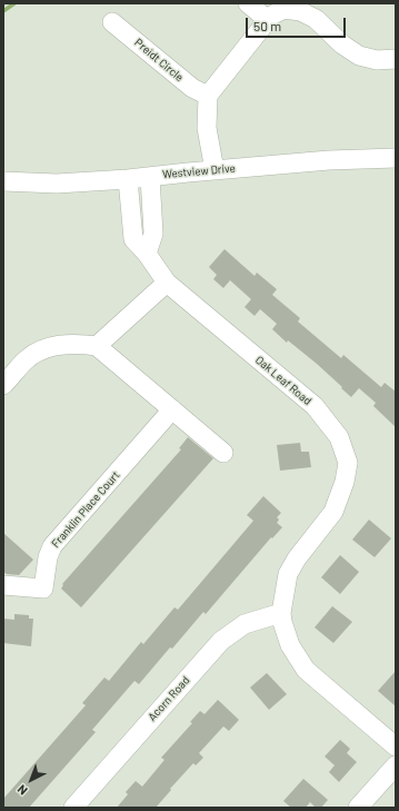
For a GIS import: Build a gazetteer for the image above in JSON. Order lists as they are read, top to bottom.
{
  "streets": {
    "street": [
      "Preidt Circle",
      "Westview Drive",
      "Oak Leaf Road",
      "Franklin Place Court",
      "Acorn Road"
    ]
  },
  "crossings": [
    ["Westview Drive", "Oak Leaf Road"],
    ["Oak Leaf Road", "Acorn Road"]
  ],
  "scale_bar": "50 m",
  "north": "bottom left"
}
